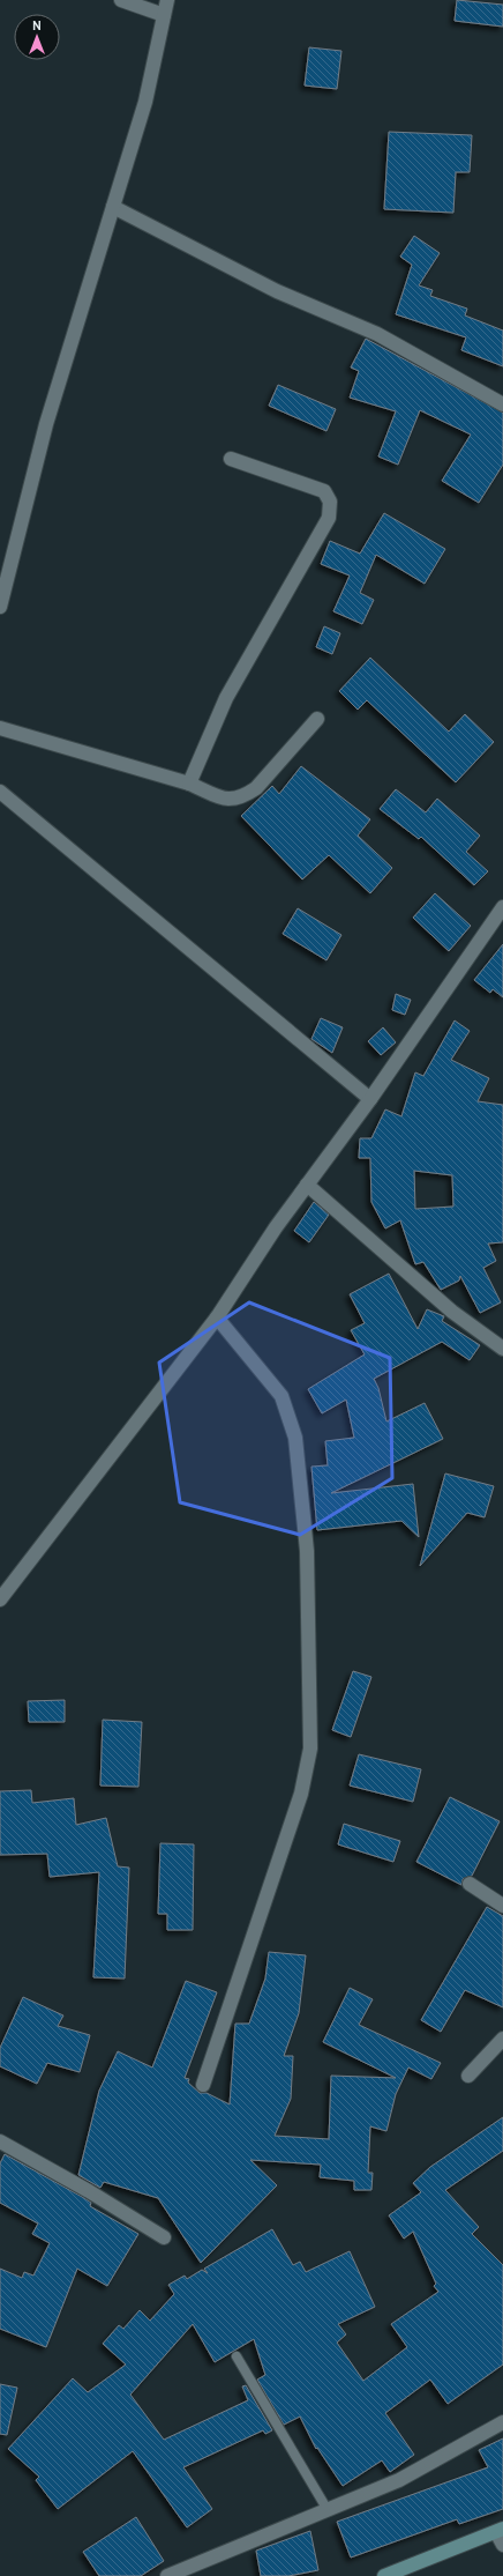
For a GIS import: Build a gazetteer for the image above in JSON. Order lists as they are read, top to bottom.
{
  "north": "top"
}
